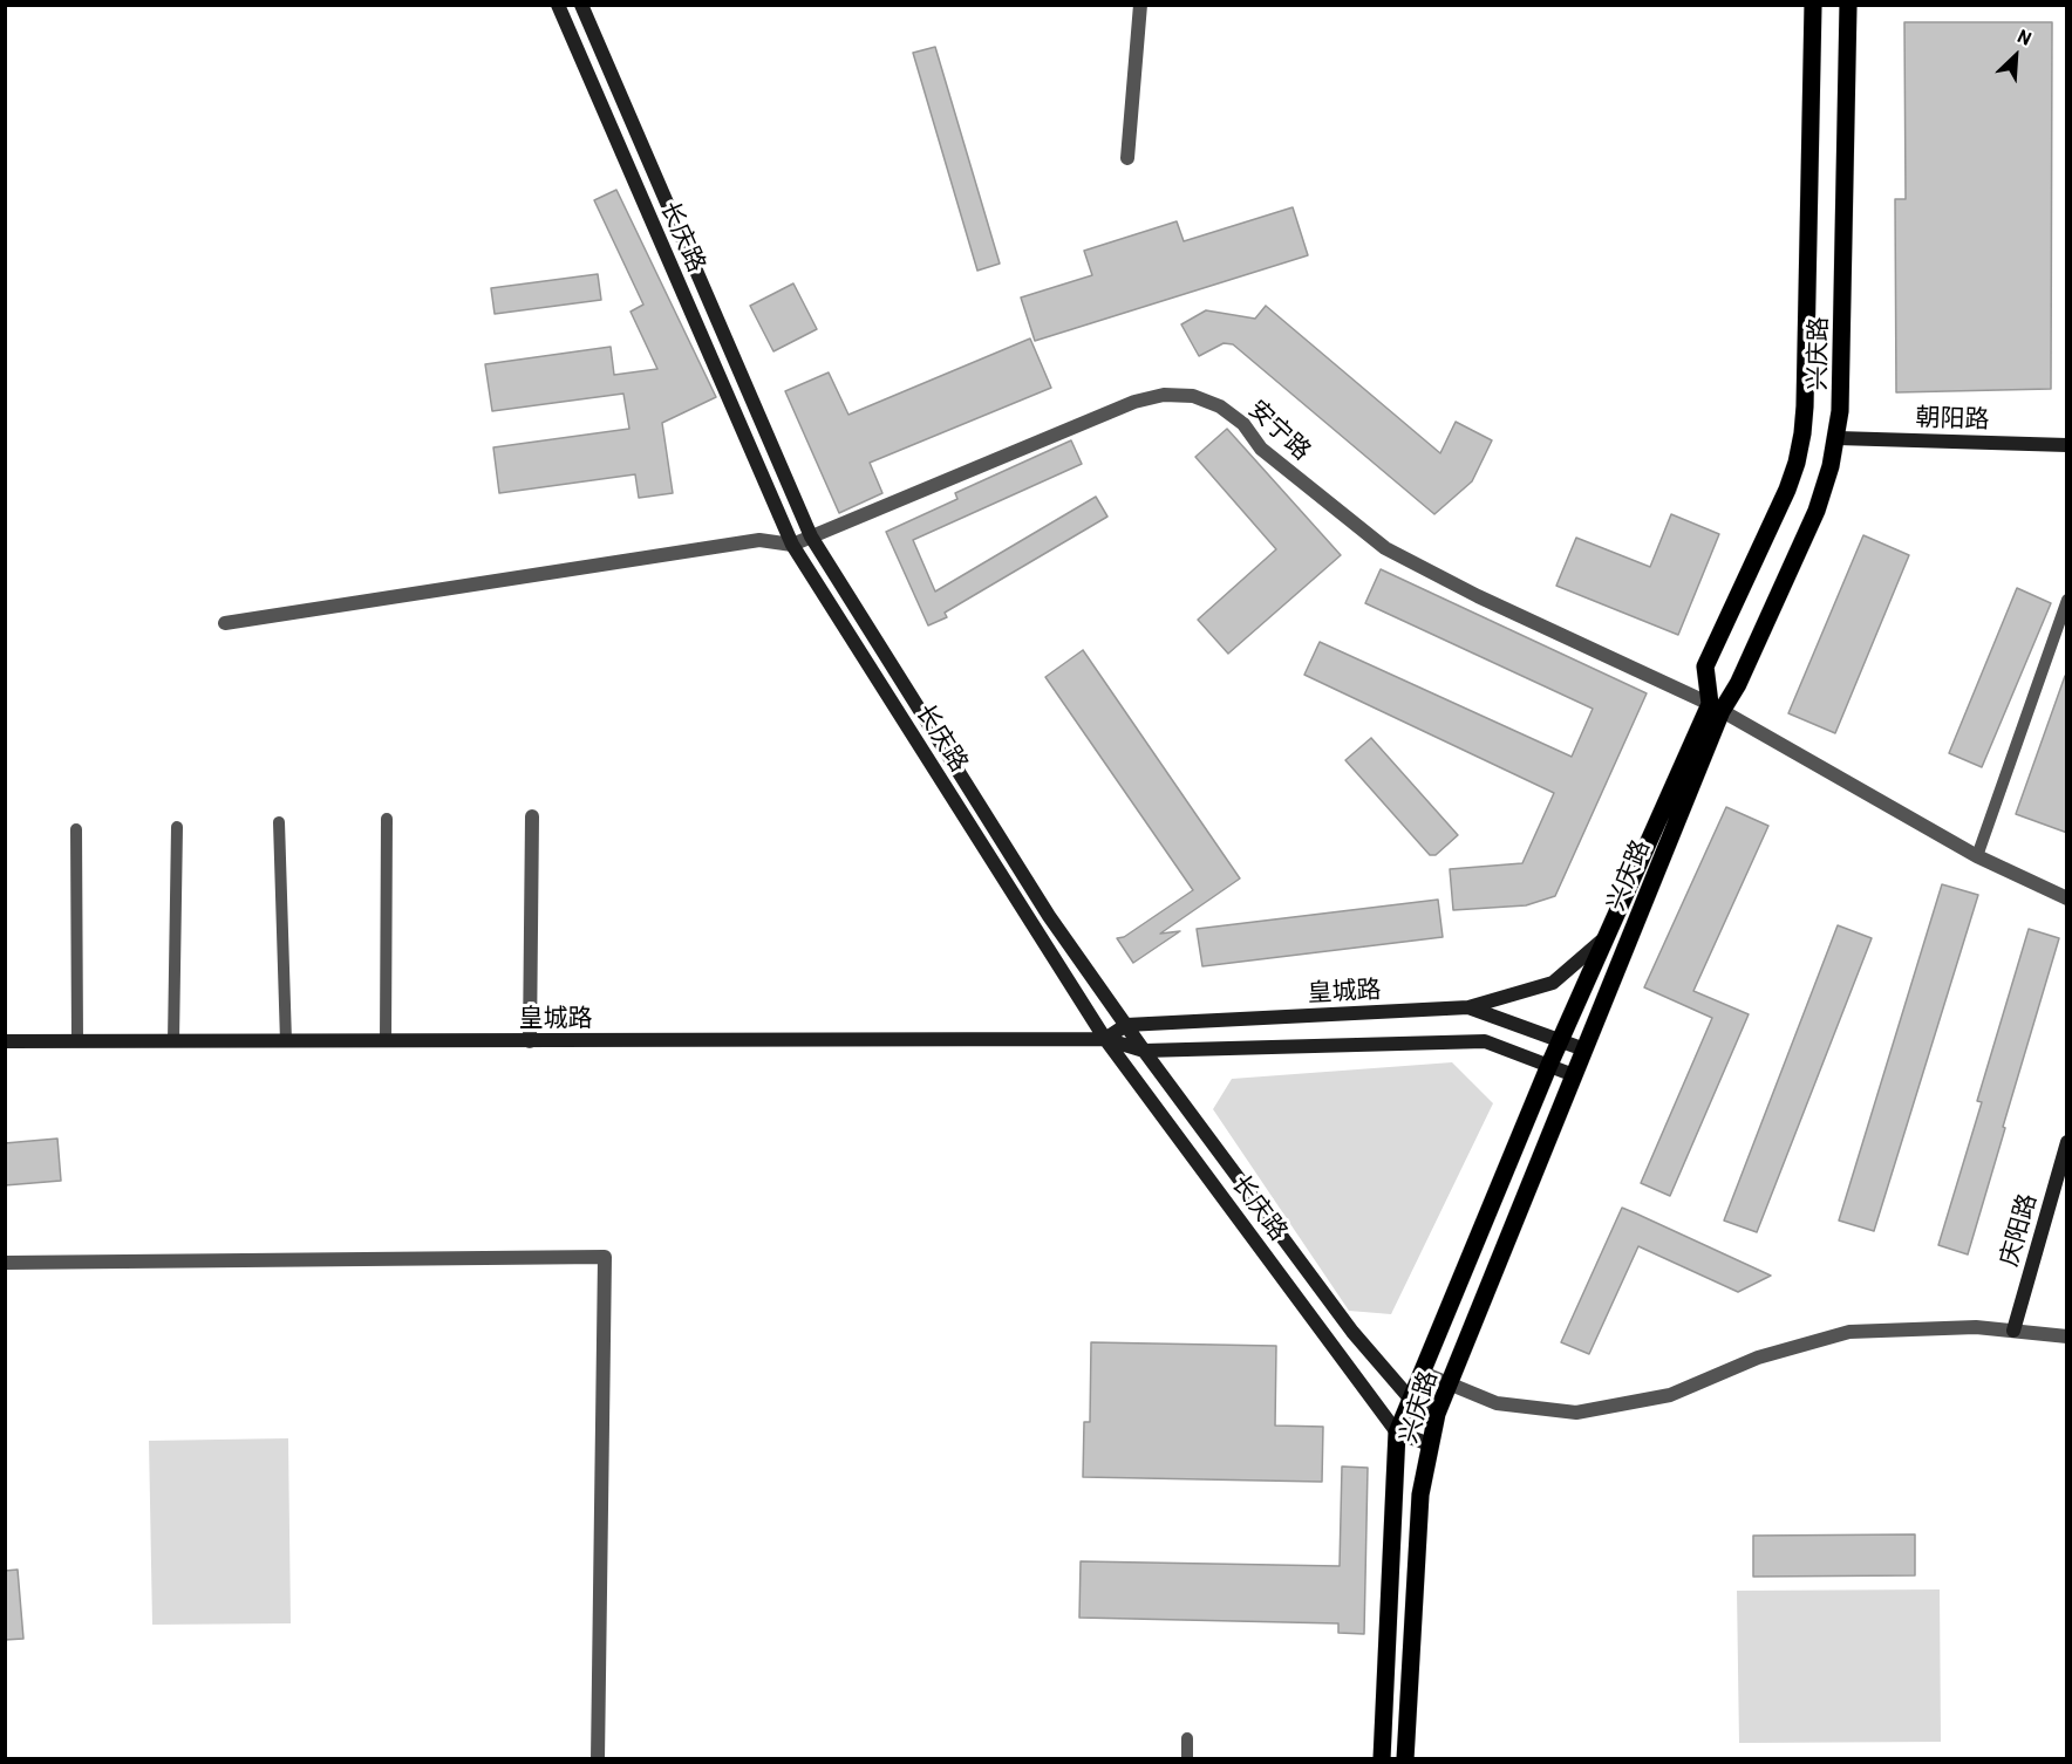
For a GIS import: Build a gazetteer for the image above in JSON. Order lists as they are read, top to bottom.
{
  "streets": {
    "main road": [
      "长庆路",
      "兴庆路",
      "朝阳路",
      "皇城路",
      "庆阳路"
    ],
    "street": ["安宁路"]
  },
  "crossings": [
    ["长庆路", "兴庆路"],
    ["长庆路", "安宁路"],
    ["长庆路", "皇城路"],
    ["兴庆路", "朝阳路"],
    ["兴庆路", "安宁路"],
    ["兴庆路", "皇城路"]
  ],
  "north": "top right"
}
